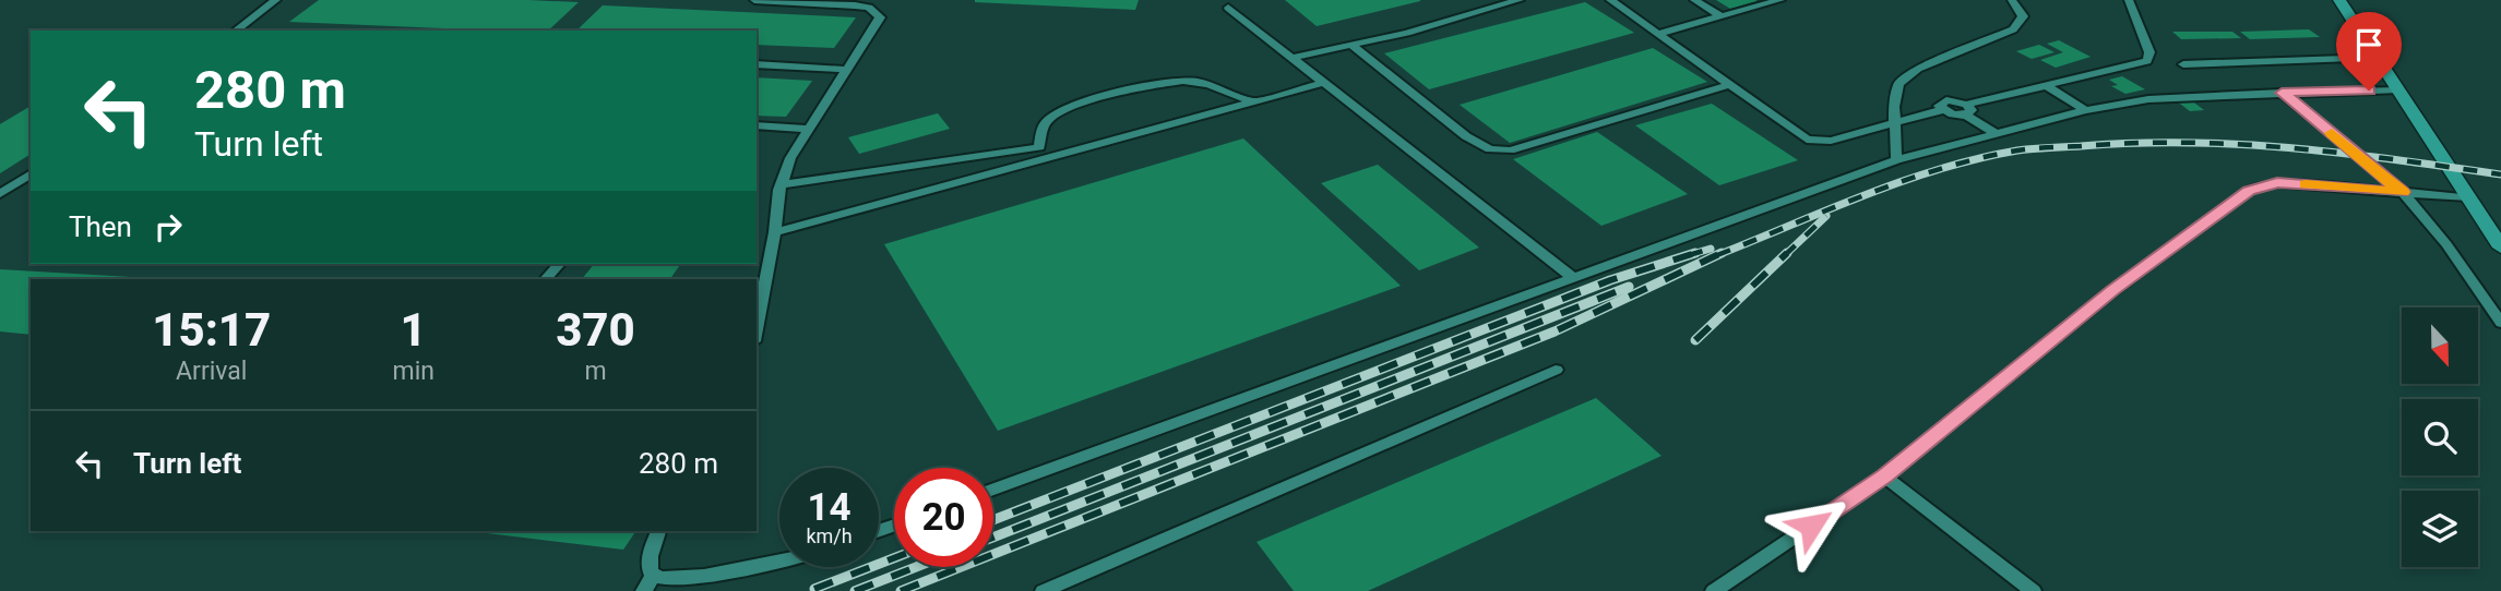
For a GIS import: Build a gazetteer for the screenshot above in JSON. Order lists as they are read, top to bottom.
{
  "north": "bottom",
  "page": {
    "turn": ["280 m", "Turn left"],
    "then": "Then",
    "eta": [
      "15:17",
      "Arrival",
      "1",
      "min",
      "370",
      "m"
    ],
    "list": [
      {
        "name": "Turn left",
        "value": "280 m"
      }
    ],
    "speed": "14 km/h",
    "limit": "20"
  }
}
